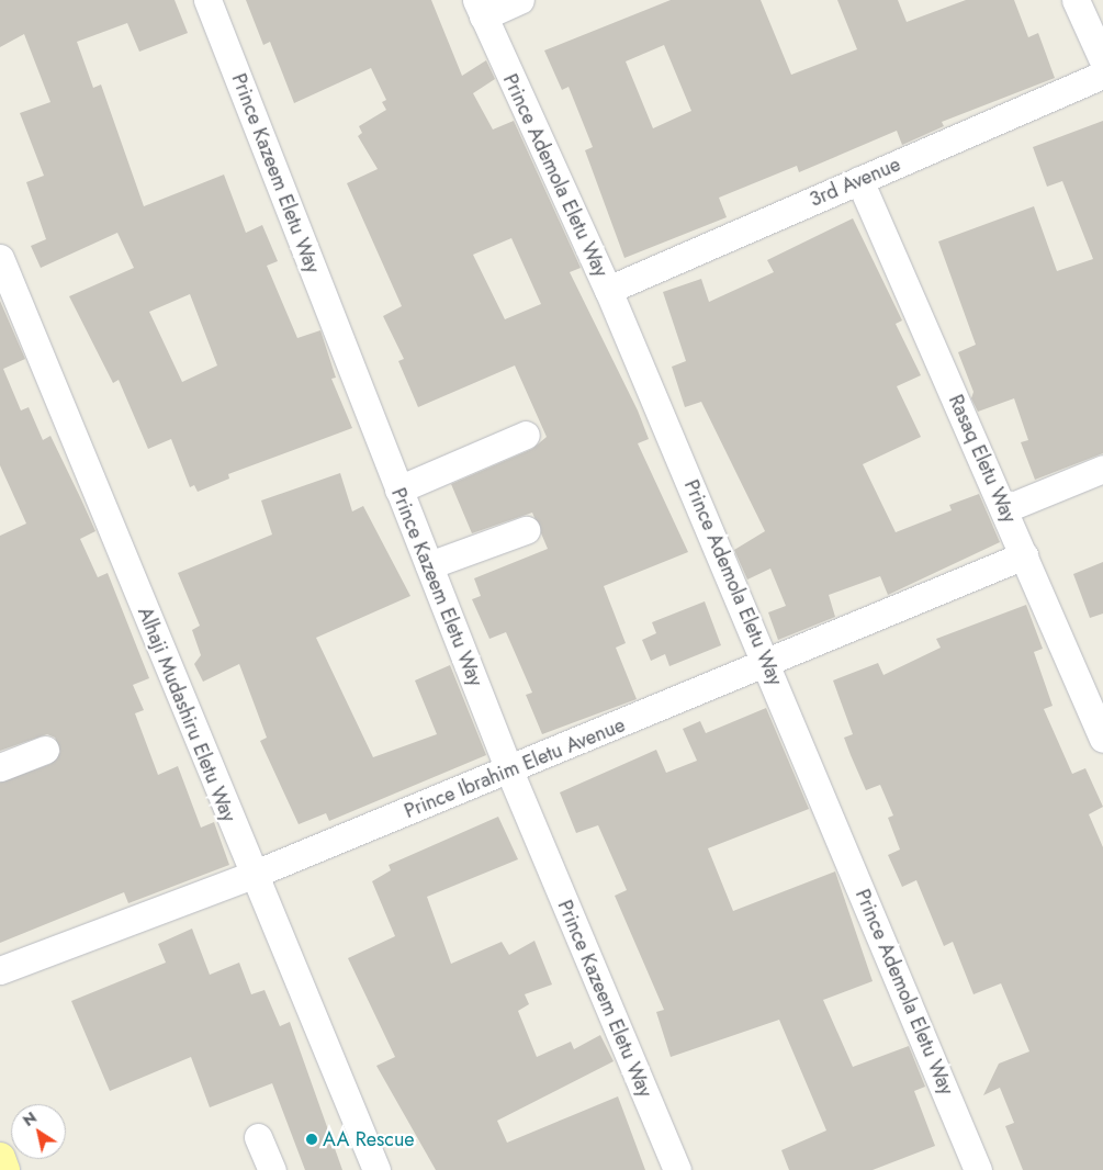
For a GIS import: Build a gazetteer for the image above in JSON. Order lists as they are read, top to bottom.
{
  "streets": {
    "street": [
      "Prince Kazeem Eletu Way",
      "Prince Ademola Eletu Way",
      "3rd Avenue",
      "Rasaq Eletu Way",
      "Alhaji Mudashiru Eletu Way",
      "Prince Ibrahim Eletu Avenue"
    ]
  },
  "crossings": [
    ["Prince Kazeem Eletu Way", "Prince Ibrahim Eletu Avenue"],
    ["Prince Ademola Eletu Way", "3rd Avenue"],
    ["Prince Ademola Eletu Way", "Prince Ibrahim Eletu Avenue"],
    ["3rd Avenue", "Rasaq Eletu Way"],
    ["Rasaq Eletu Way", "Prince Ibrahim Eletu Avenue"],
    ["Alhaji Mudashiru Eletu Way", "Prince Ibrahim Eletu Avenue"]
  ],
  "places": ["AA Rescue"],
  "north": "top left"
}
